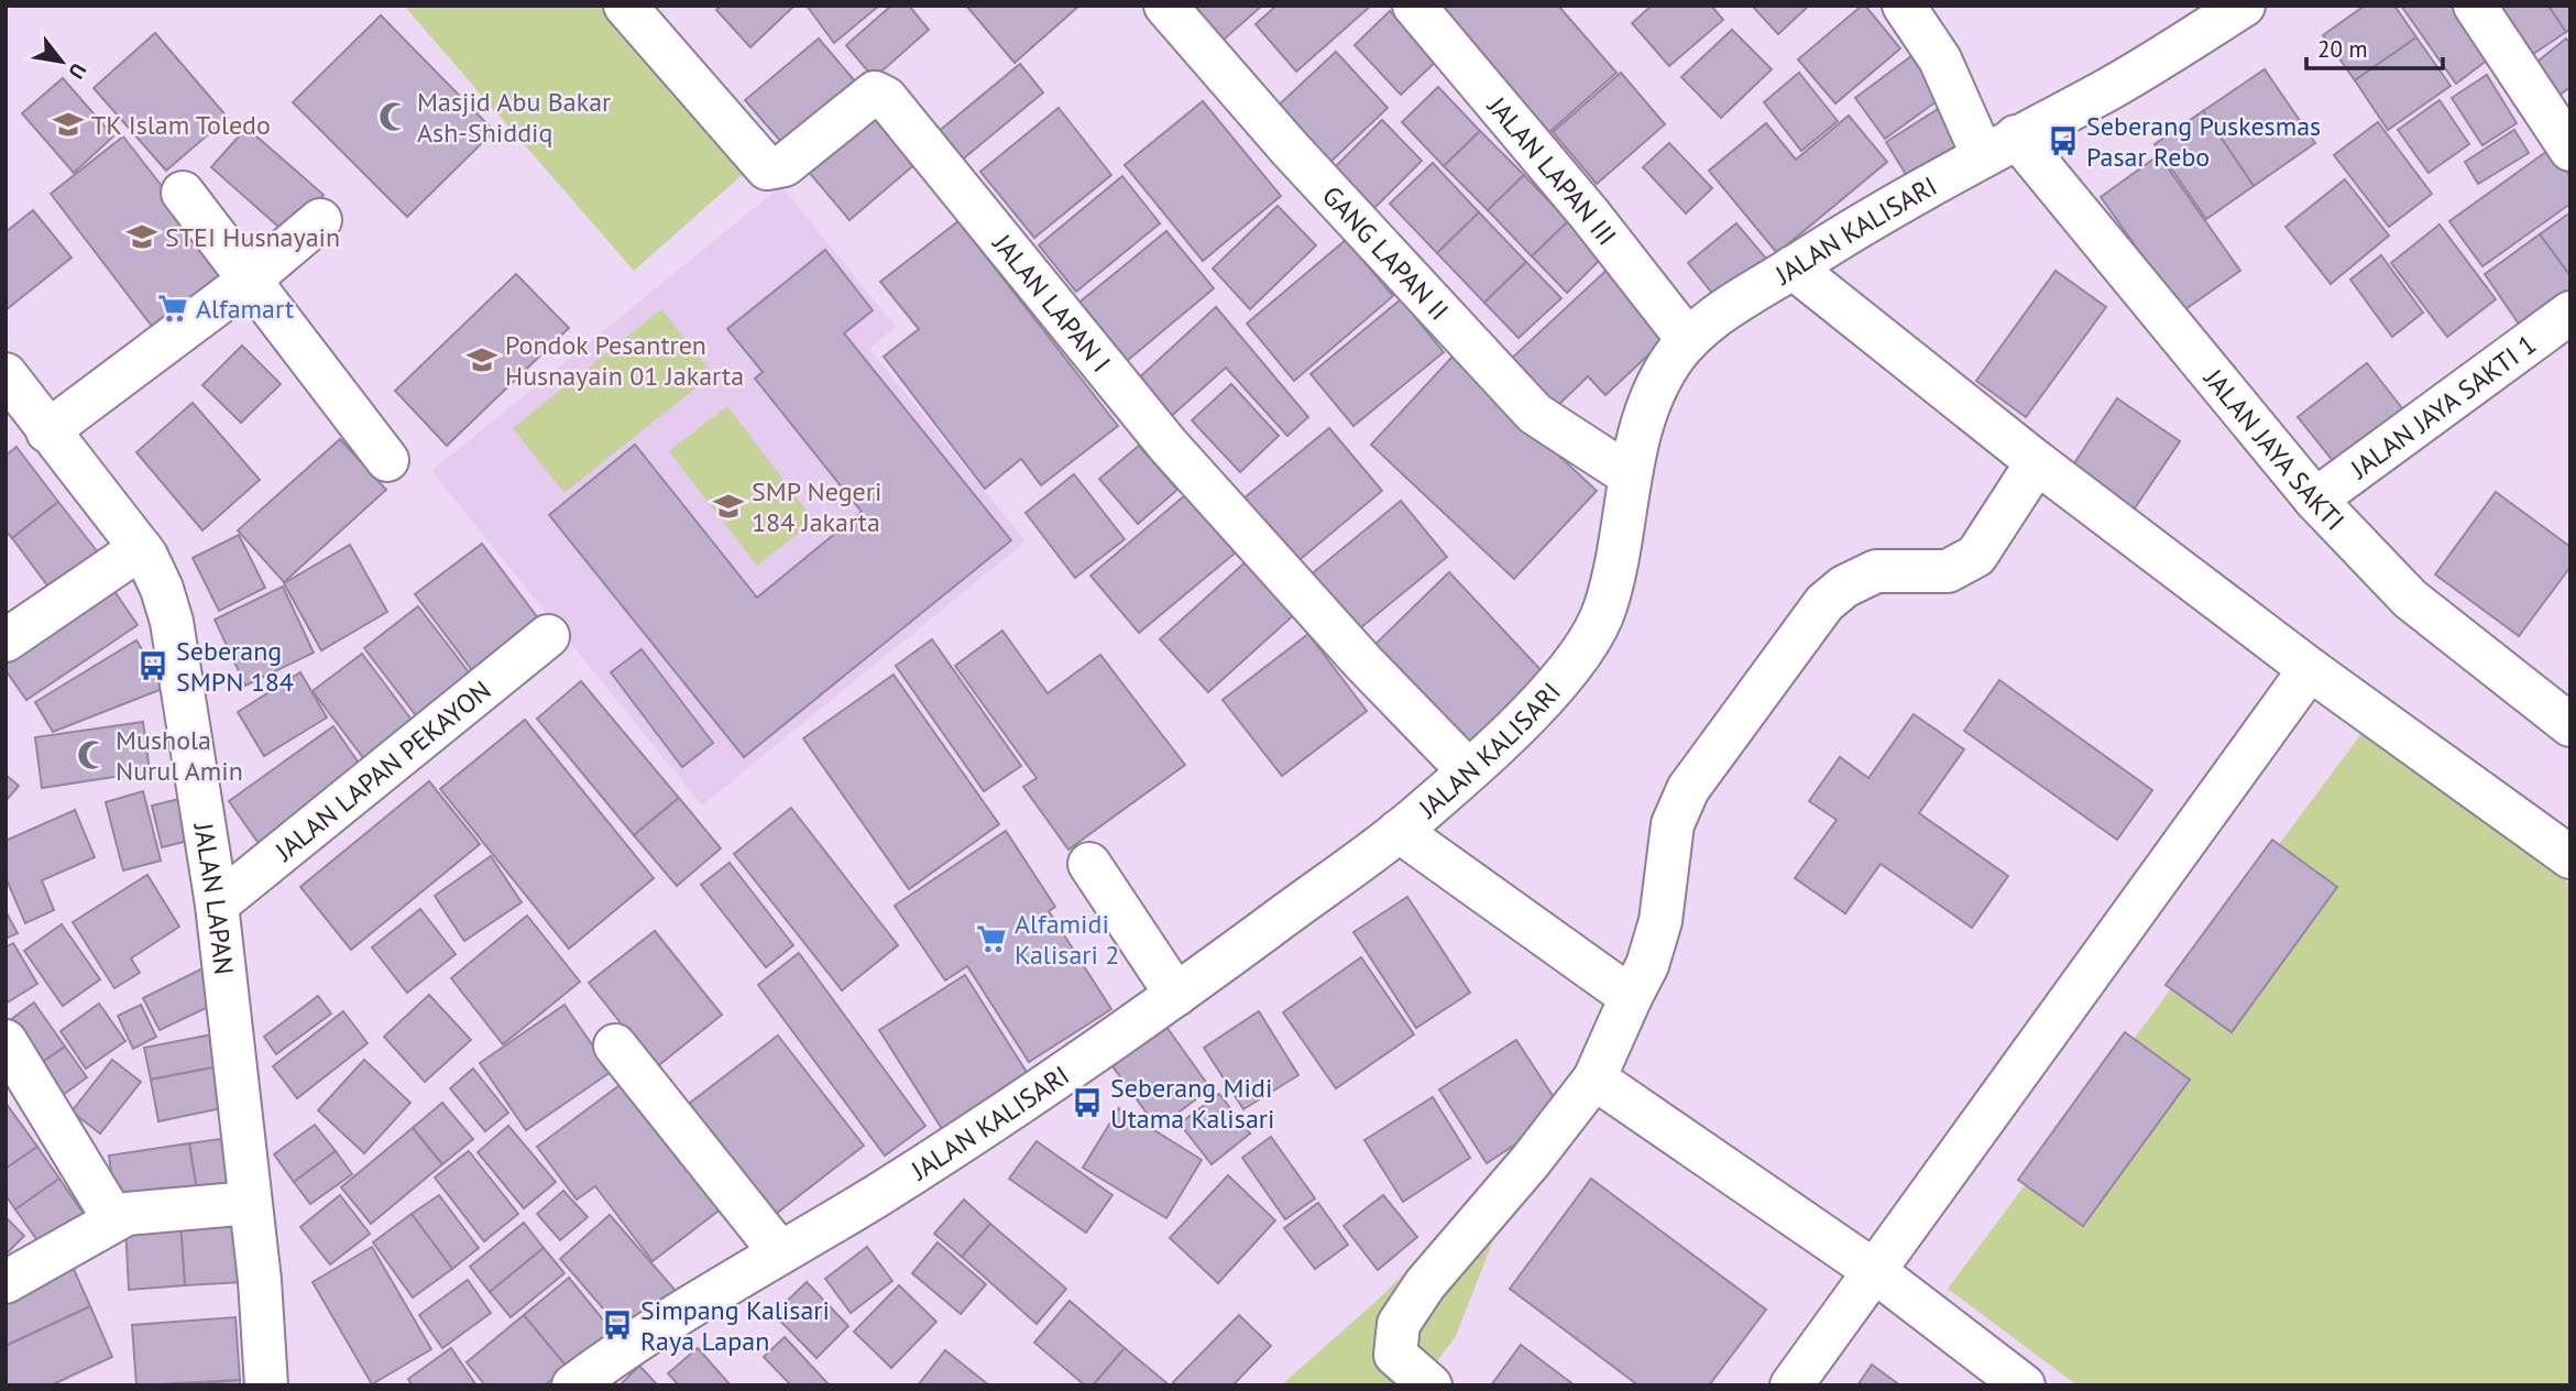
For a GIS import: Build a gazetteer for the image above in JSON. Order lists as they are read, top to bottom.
{
  "streets": {
    "street": [
      "JALAN LAPAN III",
      "JALAN KALISARI",
      "GANG LAPAN II",
      "JALAN LAPAN I",
      "JALAN JAYA SAKTI 1",
      "JALAN JAYA SAKTI",
      "JALAN LAPAN PEKAYON",
      "JALAN LAPAN"
    ]
  },
  "crossings": [
    ["JALAN LAPAN III", "JALAN KALISARI"],
    ["JALAN KALISARI", "GANG LAPAN II"],
    ["JALAN KALISARI", "JALAN LAPAN I"],
    ["JALAN KALISARI", "JALAN JAYA SAKTI"],
    ["JALAN JAYA SAKTI 1", "JALAN JAYA SAKTI"],
    ["JALAN LAPAN PEKAYON", "JALAN LAPAN"]
  ],
  "places": {
    "mosque": ["Masjid Abu Bakar Ash-Shiddiq", "Mushola Nurul Amin"],
    "school or university": [
      "TK Islam Toledo",
      "STEI Husnayain",
      "Pondok Pesantren Husnayain 01 Jakarta",
      "SMP Negeri 184 Jakarta"
    ],
    "bus stop": [
      "Seberang Puskesmas Pasar Rebo",
      "Seberang SMPN 184",
      "Seberang Midi Utama Kalisari",
      "Simpang Kalisari Raya Lapan"
    ],
    "supermarket": ["Alfamart", "Alfamidi Kalisari 2"]
  },
  "scale_bar": "20 m",
  "north": "bottom right"
}
